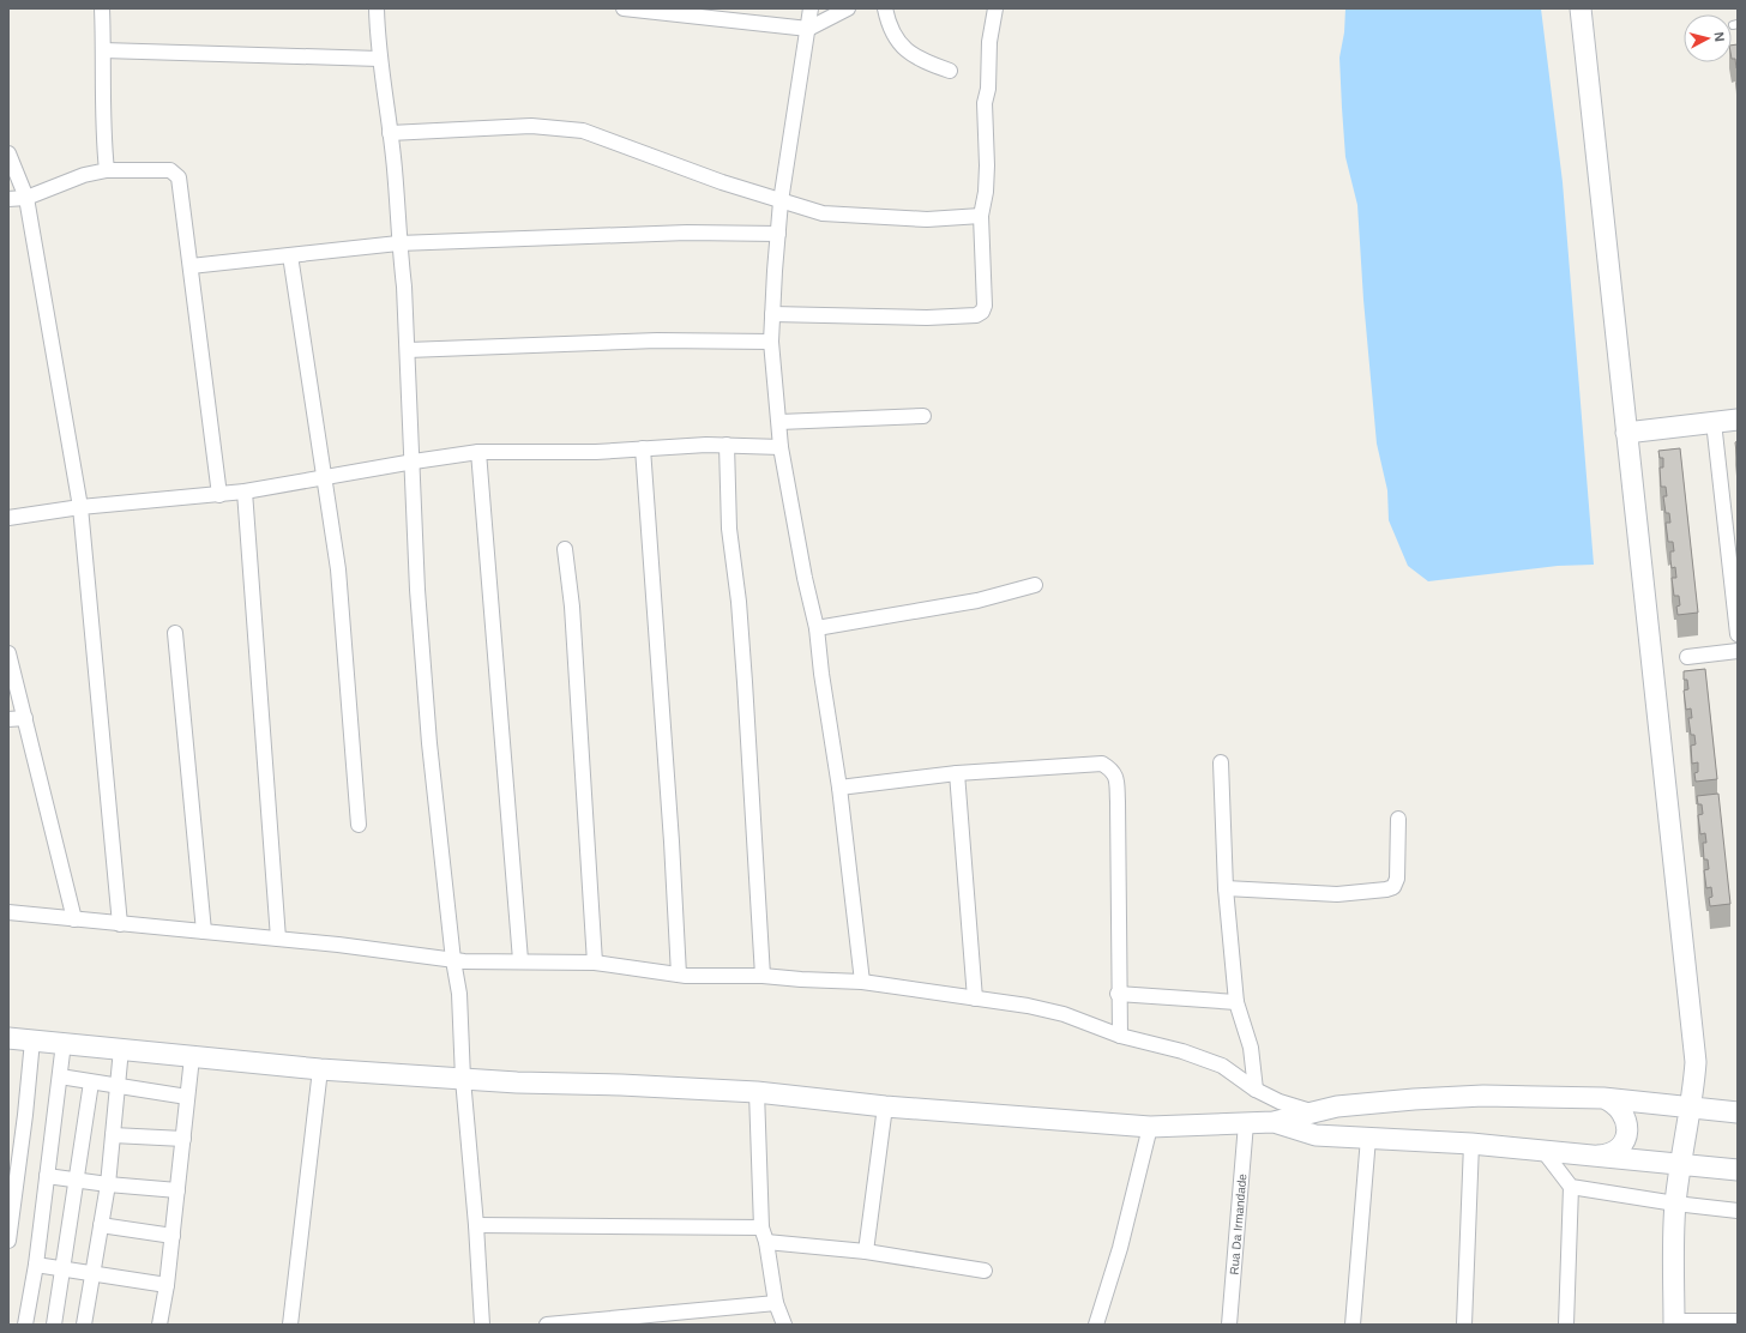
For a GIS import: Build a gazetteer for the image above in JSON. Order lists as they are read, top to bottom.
{
  "streets": {
    "street": ["Rua Da Irmandade"]
  },
  "north": "right"
}
